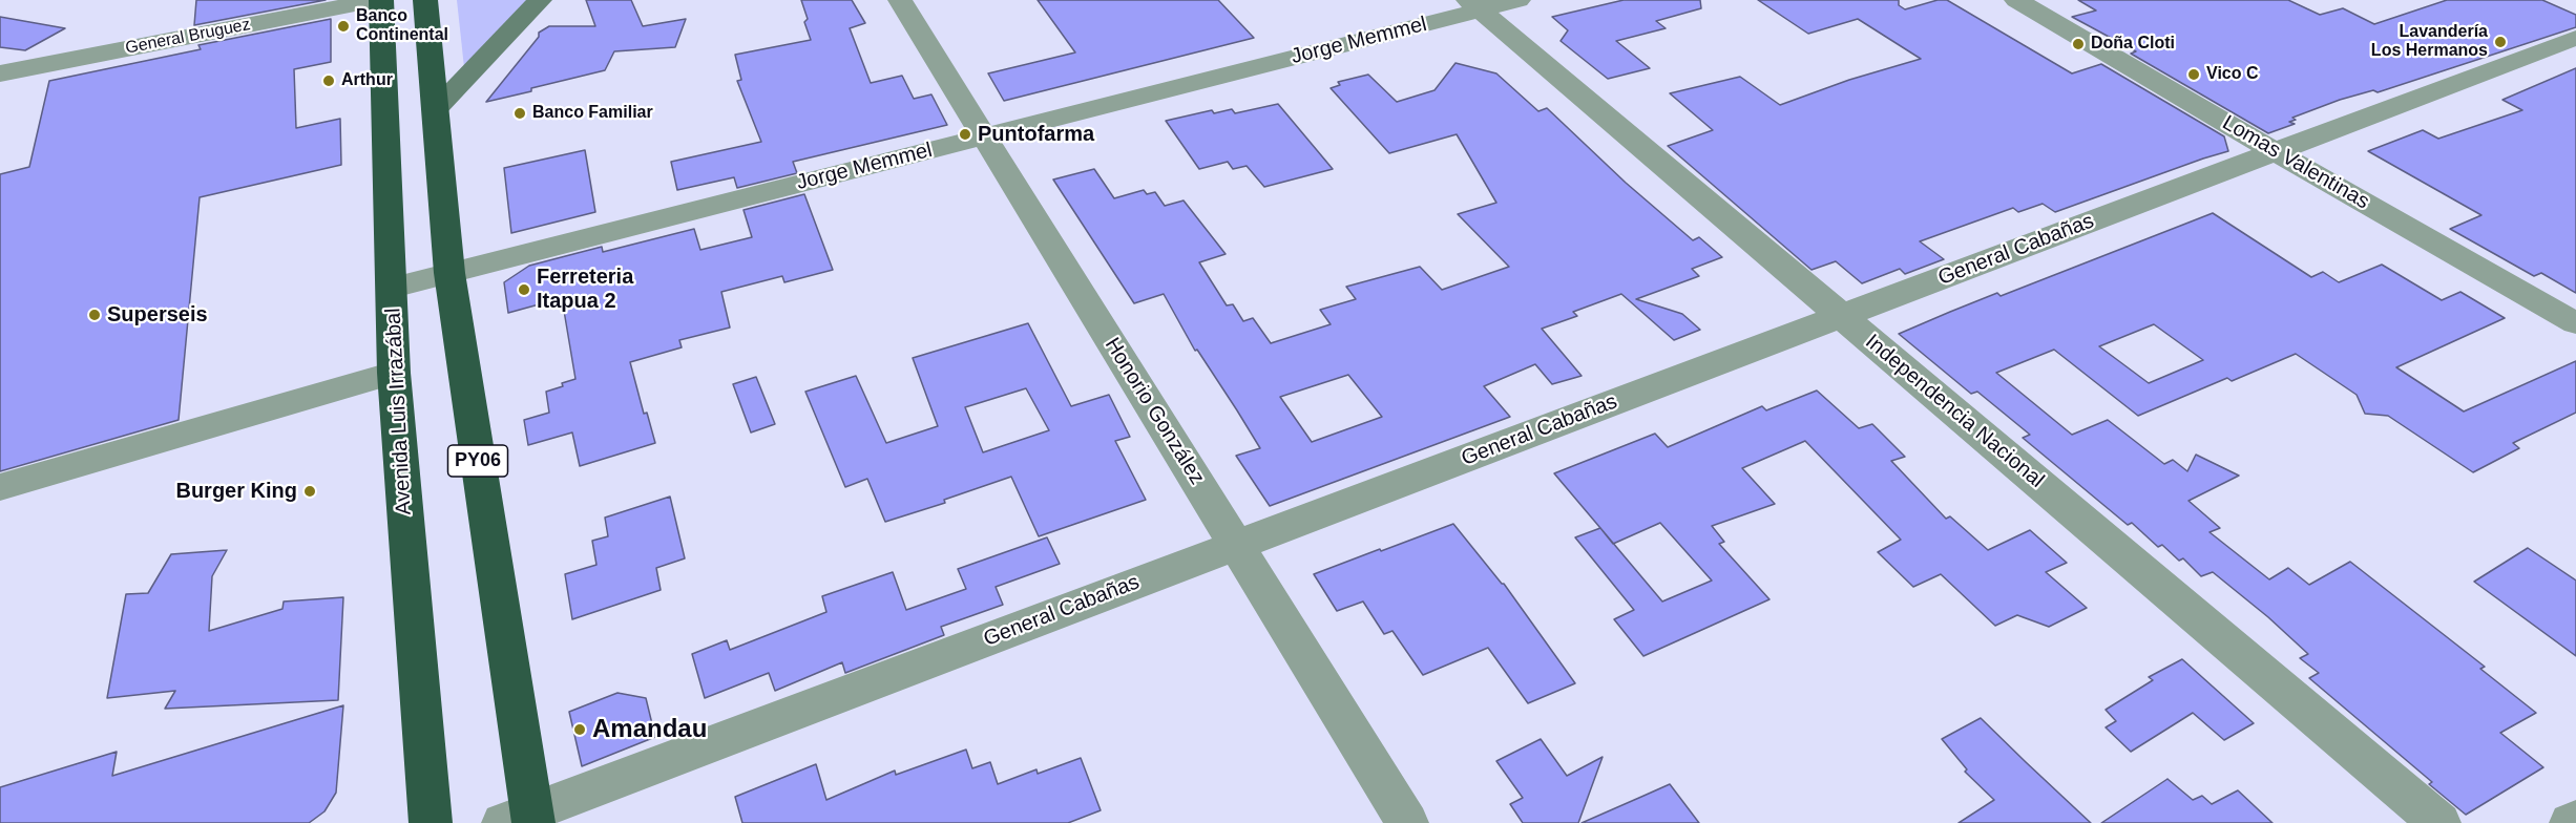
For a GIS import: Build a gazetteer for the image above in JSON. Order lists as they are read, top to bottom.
{
  "streets": {
    "highway": ["Avenida Luis Irrazábal", "PY06"],
    "street": [
      "General Bruguez",
      "Jorge Memmel",
      "Lomas Valentinas",
      "General Cabañas",
      "Honorio González",
      "Independencia Nacional"
    ]
  },
  "crossings": [
    ["Jorge Memmel", "Avenida Luis Irrazábal"],
    ["Jorge Memmel", "Honorio González"],
    ["Jorge Memmel", "Independencia Nacional"],
    ["Jorge Memmel", "PY06"],
    ["Lomas Valentinas", "General Cabañas"],
    ["General Cabañas", "Honorio González"],
    ["General Cabañas", "Independencia Nacional"],
    ["General Cabañas", "PY06"]
  ],
  "places": [
    "Banco Continental",
    "Lavandería Los Hermanos",
    "Doña Cloti",
    "Vico C",
    "Arthur",
    "Banco Familiar",
    "Puntofarma",
    "Ferreteria Itapua 2",
    "Superseis",
    "Burger King",
    "Amandau"
  ]
}
